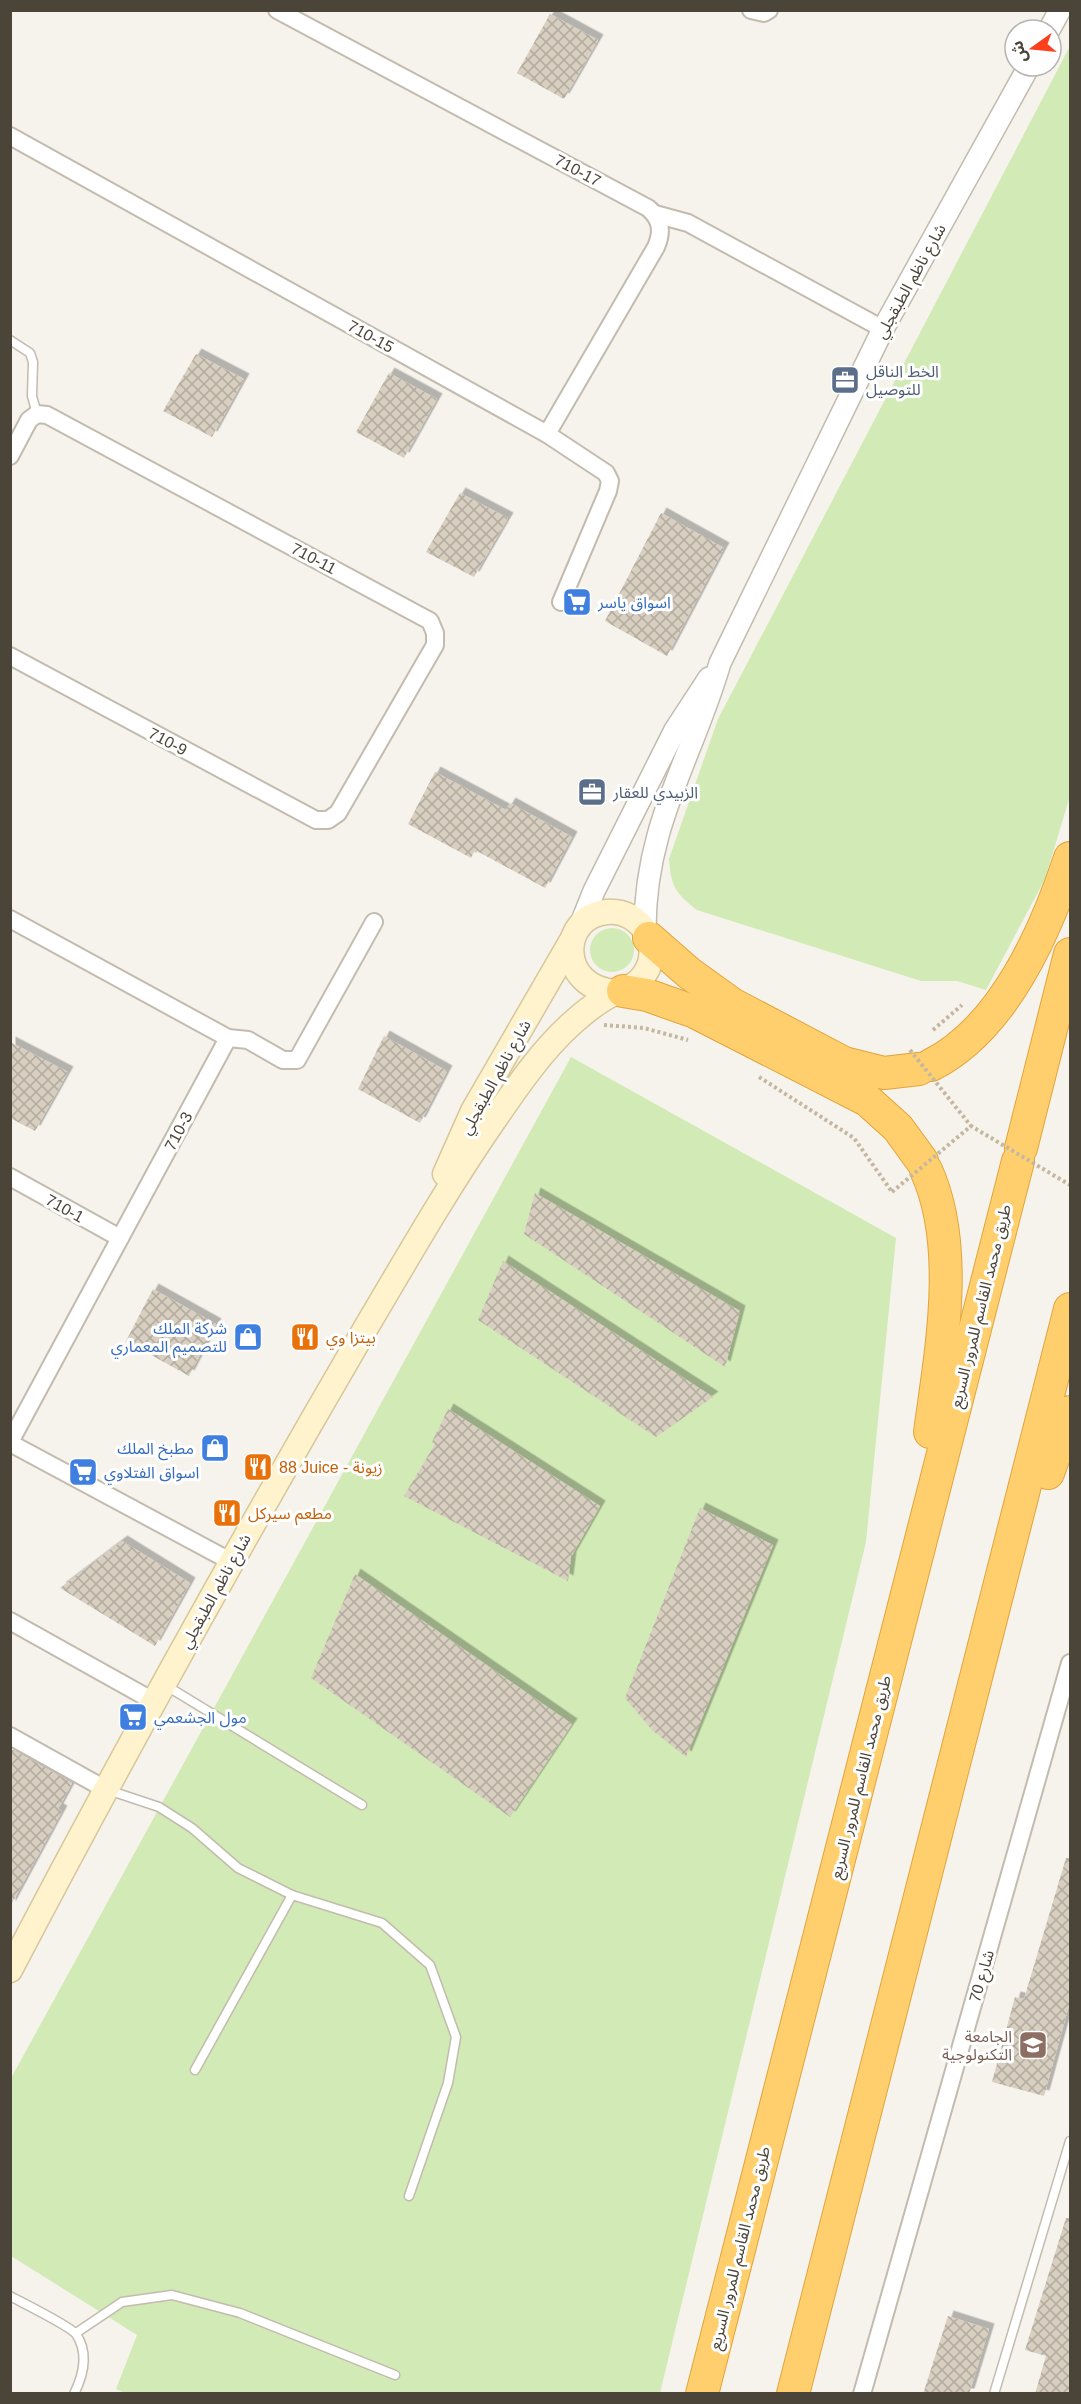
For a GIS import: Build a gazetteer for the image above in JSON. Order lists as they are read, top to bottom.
{
  "streets": {
    "highway": ["طريق محمد القاسم للمرور السريع"],
    "main road": ["شارع ناظم الطبقجلي"],
    "street": [
      "710-17",
      "710-15",
      "710-11",
      "710-9",
      "710-3",
      "710-1",
      "شارع 70"
    ]
  },
  "crossings": [
    ["710-17", "شارع ناظم الطبقجلي"],
    ["710-11", "710-9"],
    ["710-3", "710-1"]
  ],
  "places": {
    "office": ["الخط الناقل للتوصيل", "الزبيدي للعقار"],
    "supermarket": ["اسواق ياسر", "اسواق الفتلاوي", "مول الجشعمي"],
    "shop": ["شركة الملك للتصميم المعماري", "مطبخ الملك"],
    "restaurant": ["بيتزا وي", "88 Juice - زيونة", "مطعم سيركل"],
    "school or university": ["الجامعة التكنولوجية"]
  },
  "north": "left"
}
